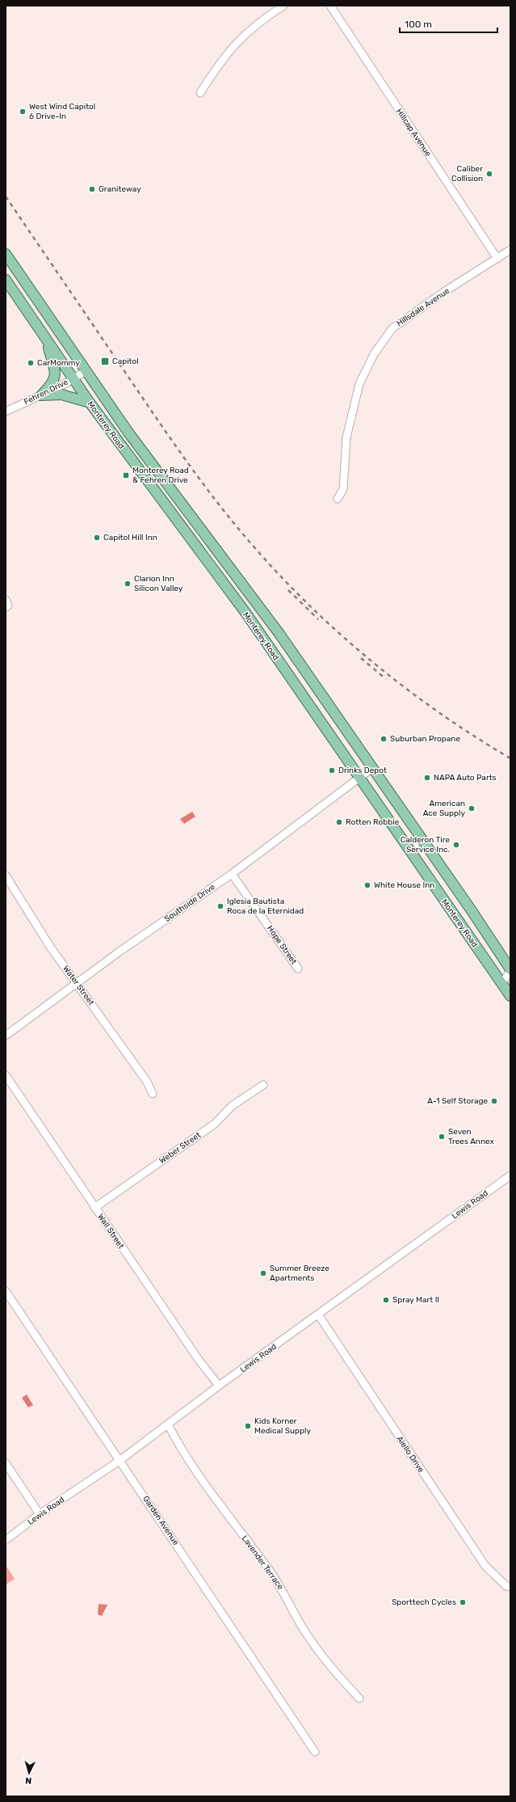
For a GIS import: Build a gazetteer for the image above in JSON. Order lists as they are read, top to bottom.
{
  "streets": {
    "main road": ["Monterey Road"],
    "street": [
      "Hillcap Avenue",
      "Hillsdale Avenue",
      "Fehren Drive",
      "Southside Drive",
      "Hope Street",
      "Water Street",
      "Weber Street",
      "Lewis Road",
      "Wall Street",
      "Aiello Drive",
      "Garden Avenue",
      "Lavender Terrace"
    ]
  },
  "crossings": [
    ["Hillcap Avenue", "Hillsdale Avenue"],
    ["Fehren Drive", "Monterey Road"],
    ["Monterey Road", "Southside Drive"],
    ["Southside Drive", "Hope Street"],
    ["Southside Drive", "Water Street"],
    ["Weber Street", "Wall Street"],
    ["Lewis Road", "Wall Street"],
    ["Lewis Road", "Aiello Drive"],
    ["Lewis Road", "Garden Avenue"],
    ["Lewis Road", "Lavender Terrace"]
  ],
  "places": {
    "other": [
      "West Wind Capitol 6 Drive-In",
      "Caliber Collision",
      "Graniteway",
      "CarMommy",
      "Capitol Hill Inn",
      "Clarion Inn Silicon Valley",
      "Suburban Propane",
      "Drinks Depot",
      "NAPA Auto Parts",
      "American Ace Supply",
      "Rotten Robbie",
      "Calderon Tire Service Inc.",
      "White House Inn",
      "Iglesia Bautista Roca de la Eternidad",
      "A-1 Self Storage",
      "Seven Trees Annex",
      "Summer Breeze Apartments",
      "Spray Mart II",
      "Kids Korner Medical Supply",
      "Sporttech Cycles"
    ],
    "transit": ["Capitol", "Monterey Road & Fehren Drive"]
  },
  "scale_bar": "100 m",
  "north": "bottom"
}
